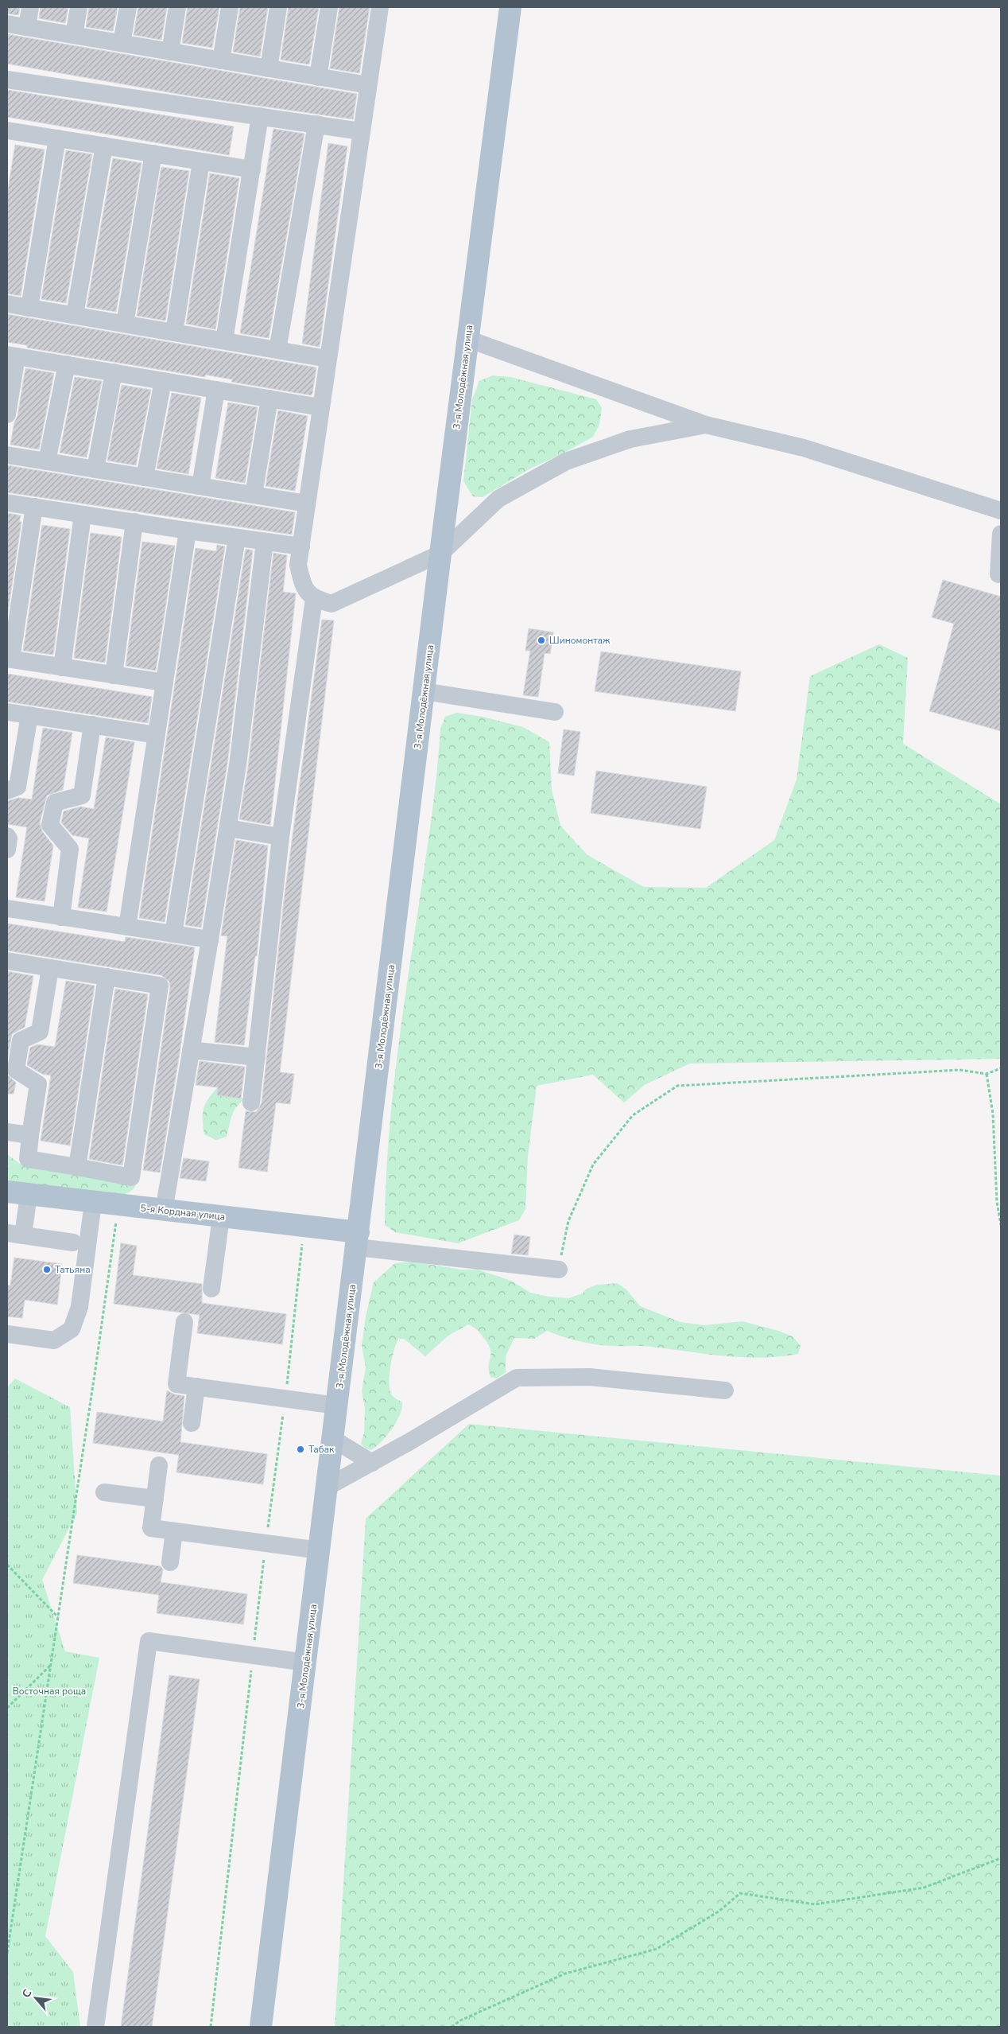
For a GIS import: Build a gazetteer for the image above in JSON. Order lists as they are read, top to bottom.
{
  "streets": {
    "main road": ["3-я Молодёжная улица", "5-я Кордная улица"]
  },
  "crossings": [
    ["3-я Молодёжная улица", "5-я Кордная улица"]
  ],
  "parks": ["Восточная роща"],
  "places": ["Шиномонтаж", "Татьяна", "Табак"],
  "north": "top left"
}
